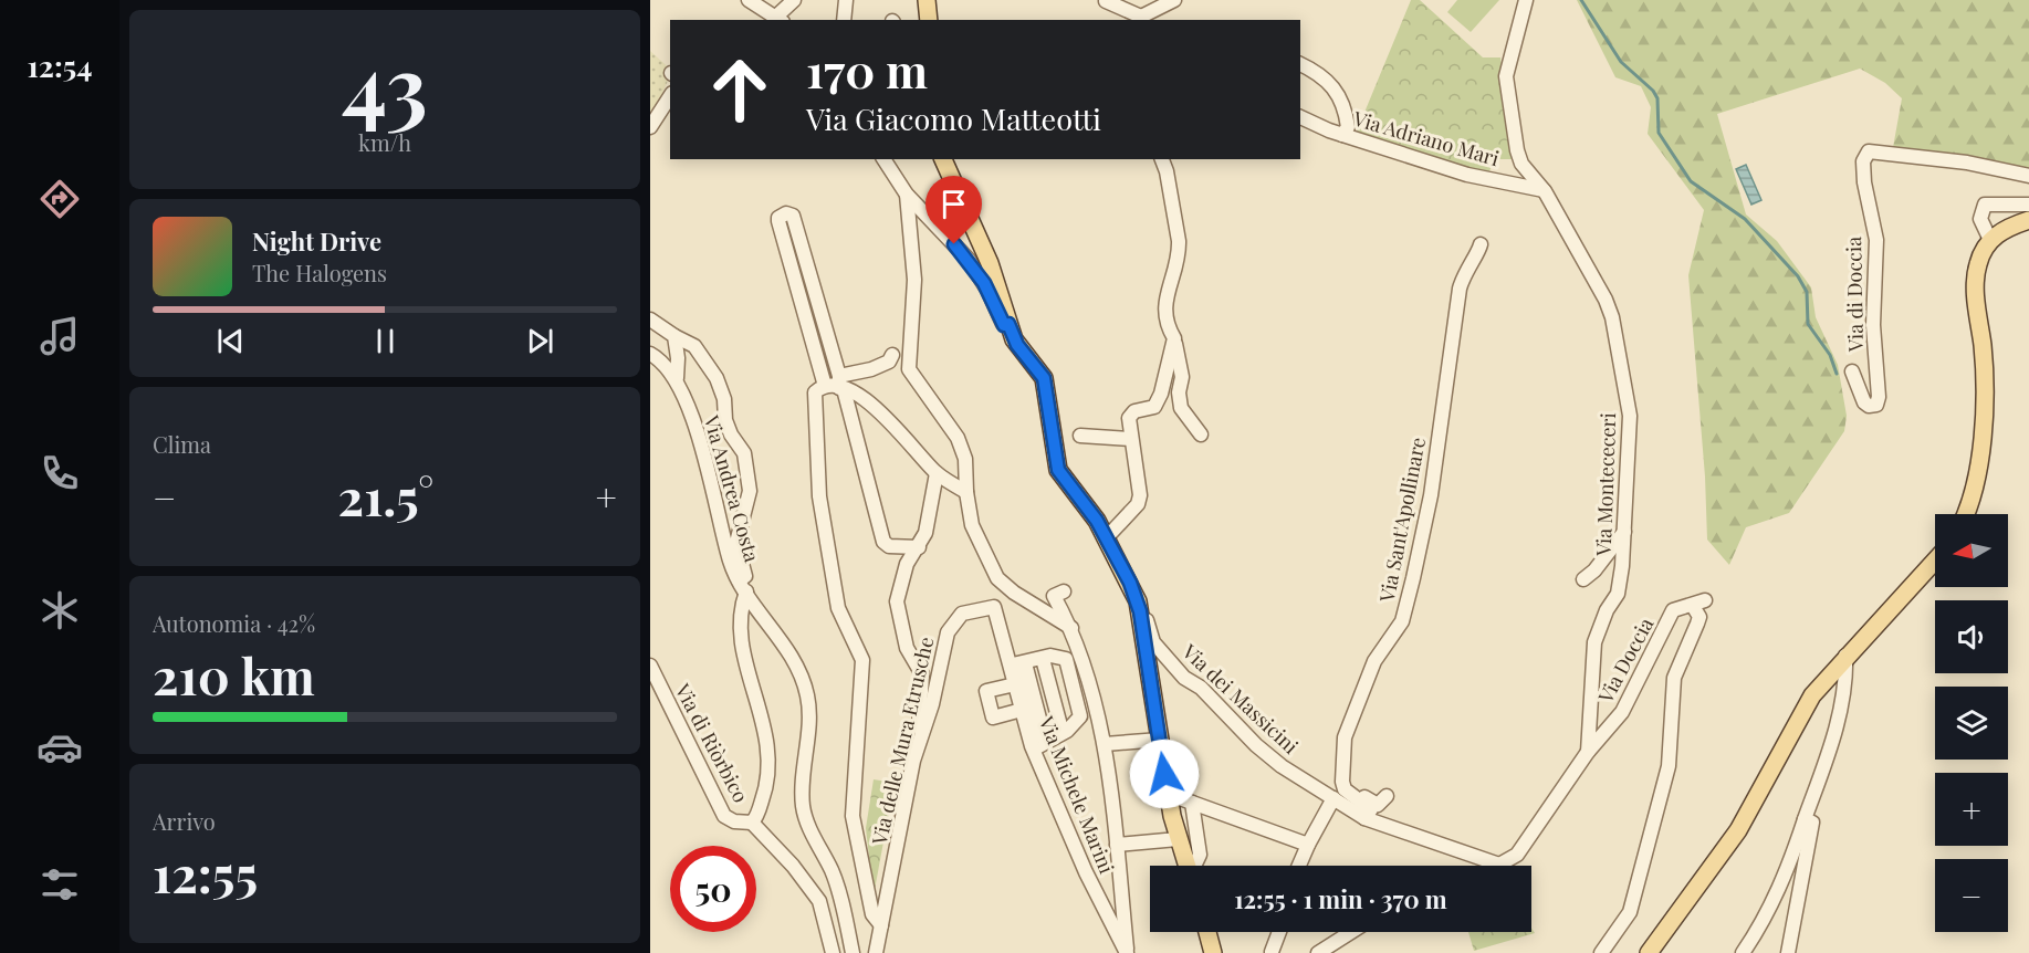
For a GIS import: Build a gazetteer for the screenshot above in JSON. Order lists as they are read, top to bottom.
{
  "streets": {
    "street": [
      "Via Adriano Mari",
      "Via di Doccia",
      "Via Montececeri",
      "Via Andrea Costa",
      "Via Sant'Apollinare",
      "Via Doccia",
      "Via dei Massicini",
      "Via delle Mura Etrusche",
      "Via di Riòrbico",
      "Via Michele Marini"
    ]
  },
  "crossings": [
    ["Via Adriano Mari", "Via Montececeri"],
    ["Via Montececeri", "Via Doccia"],
    ["Via Sant'Apollinare", "Via dei Massicini"],
    ["Via delle Mura Etrusche", "Via Michele Marini"]
  ],
  "north": "left",
  "page": {
    "tabs": "12:54",
    "tile": [
      ["43", "km/h"],
      "Clima",
      ["Autonomia · 42%", "210 km"],
      ["Arrivo", "12:55"]
    ],
    "turn": ["170 m", "Via Giacomo Matteotti"],
    "song": ["Night Drive", "The Halogens"],
    "heat": ["−", "21.5°", "+"],
    "map_buttons": ["+", "−"],
    "limit": "50",
    "trip": "12:55 · 1 min · 370 m"
  }
}
